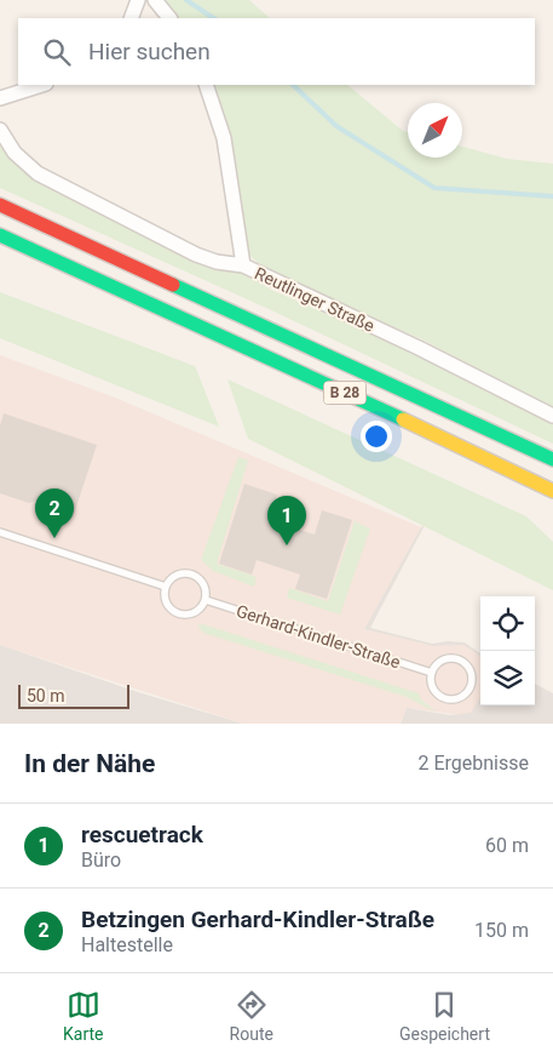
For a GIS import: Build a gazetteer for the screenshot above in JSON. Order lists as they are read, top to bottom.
{
  "streets": {
    "highway": ["B 28"],
    "street": ["Reutlinger Straße"],
    "lane": ["Gerhard-Kindler-Straße"]
  },
  "scale_bar": "50 m",
  "north": "top right",
  "page": {
    "search": "Hier suchen",
    "pins": ["2", "1"],
    "scale": "50 m",
    "heading": ["In der Nähe", "2 Ergebnisse"],
    "list": [
      {
        "mark": "1",
        "name": "rescuetrack",
        "note": "Büro",
        "value": "60 m"
      },
      {
        "mark": "2",
        "name": "Betzingen Gerhard-Kindler-Straße",
        "note": "Haltestelle",
        "value": "150 m"
      }
    ],
    "nav": ["Karte", "Route", "Gespeichert"]
  }
}
